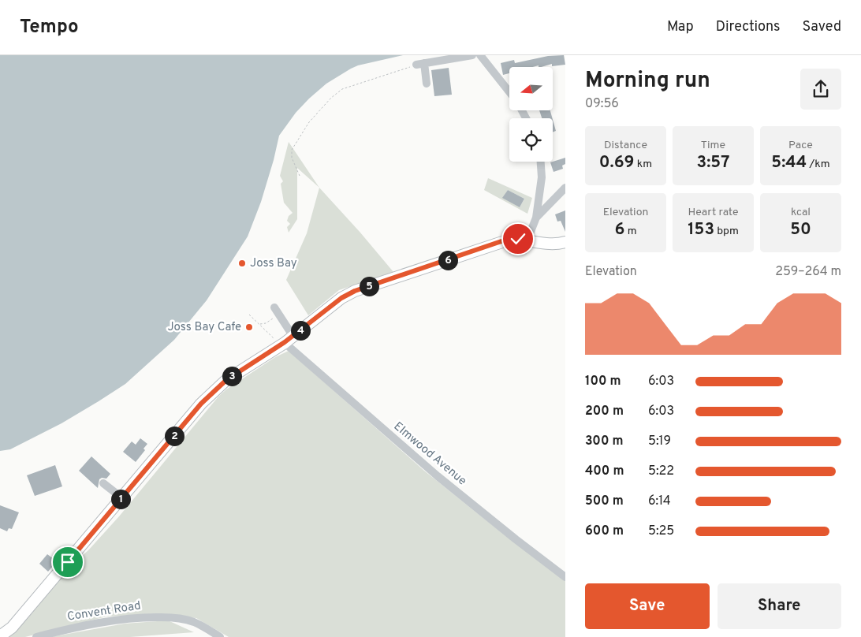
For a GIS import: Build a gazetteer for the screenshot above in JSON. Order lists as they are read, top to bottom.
{
  "streets": {
    "street": ["Elmwood Avenue", "Convent Road"]
  },
  "places": ["Joss Bay", "Joss Bay Cafe"],
  "north": "left",
  "page": {
    "header": "Tempo",
    "nav": ["Map", "Directions", "Saved"],
    "heading": ["Morning run", "09:56"],
    "stats": [
      ["Distance", "0.69 km"],
      ["Time", "3:57"],
      ["Pace", "5:44 /km"],
      ["Elevation", "6 m"],
      ["Heart rate", "153 bpm"],
      ["kcal", "50"]
    ],
    "pins": [
      "6",
      "5",
      "4",
      "3",
      "2",
      "1"
    ],
    "chart": ["Elevation", "259–264 m"],
    "list": [
      {
        "name": "100 m",
        "note": "6:03"
      },
      {
        "name": "200 m",
        "note": "6:03"
      },
      {
        "name": "300 m",
        "note": "5:19"
      },
      {
        "name": "400 m",
        "note": "5:22"
      },
      {
        "name": "500 m",
        "note": "6:14"
      },
      {
        "name": "600 m",
        "note": "5:25"
      }
    ],
    "buttons": ["Save", "Share"]
  }
}
